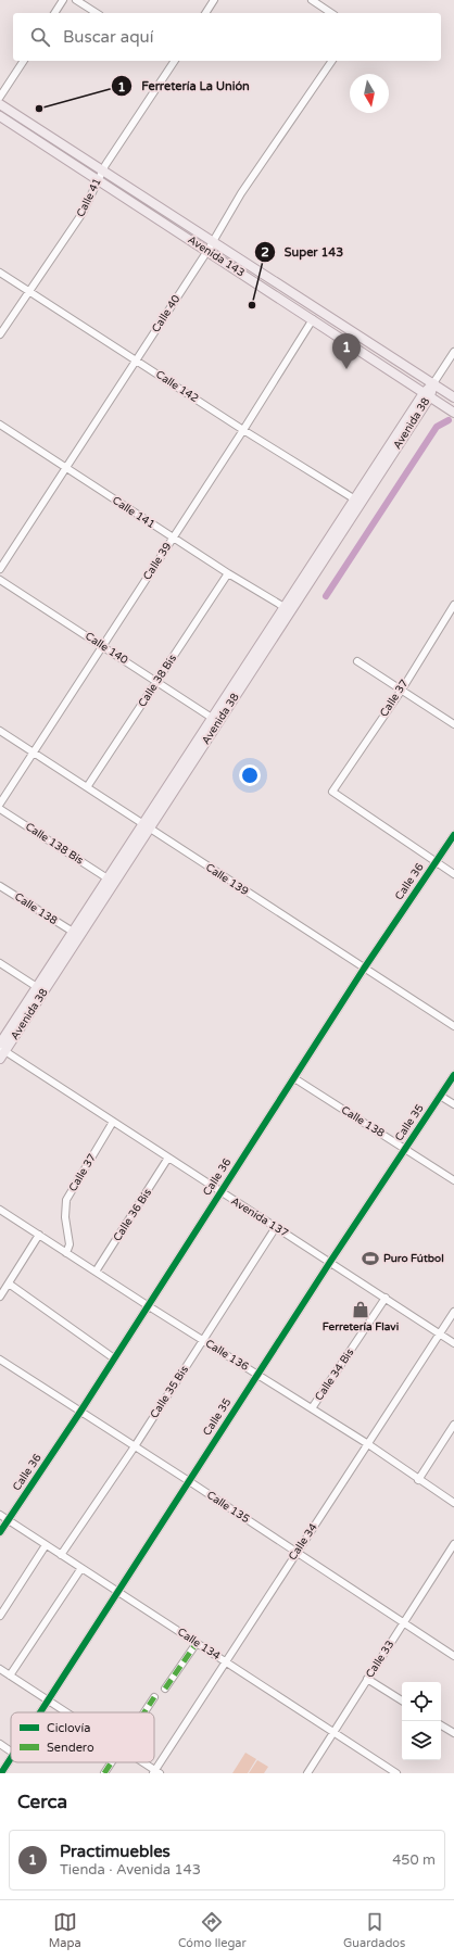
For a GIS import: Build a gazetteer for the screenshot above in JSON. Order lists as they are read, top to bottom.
{
  "streets": {
    "main road": ["Avenida 143", "Avenida 38"],
    "street": [
      "Calle 41",
      "Calle 40",
      "Calle 142",
      "Calle 141",
      "Calle 39",
      "Calle 140",
      "Calle 38 Bis",
      "Calle 37",
      "Calle 138 Bis",
      "Calle 139",
      "Calle 36",
      "Calle 138",
      "Calle 35",
      "Calle 36 Bis",
      "Avenida 137",
      "Calle 136",
      "Calle 34 Bis",
      "Calle 35 Bis",
      "Calle 135",
      "Calle 34",
      "Calle 134",
      "Calle 33"
    ]
  },
  "crossings": [
    ["Calle 41", "Avenida 143"],
    ["Calle 41", "Calle 142"],
    ["Avenida 143", "Calle 40"],
    ["Avenida 143", "Avenida 38"],
    ["Avenida 143", "Calle 39"],
    ["Calle 40", "Calle 142"],
    ["Calle 40", "Calle 141"],
    ["Calle 142", "Avenida 38"],
    ["Calle 142", "Calle 39"],
    ["Avenida 38", "Calle 141"],
    ["Avenida 38", "Calle 140"],
    ["Avenida 38", "Calle 138 Bis"],
    ["Avenida 38", "Calle 139"],
    ["Avenida 38", "Calle 138"],
    ["Avenida 38", "Avenida 137"],
    ["Calle 141", "Calle 39"],
    ["Calle 141", "Calle 38 Bis"],
    ["Calle 39", "Calle 140"],
    ["Calle 39", "Calle 139"],
    ["Calle 140", "Calle 38 Bis"],
    ["Calle 38 Bis", "Calle 139"],
    ["Calle 37", "Calle 36"],
    ["Calle 37", "Avenida 137"],
    ["Calle 37", "Calle 136"],
    ["Calle 139", "Calle 36"],
    ["Calle 36", "Calle 138"],
    ["Calle 36", "Avenida 137"],
    ["Calle 36", "Calle 136"],
    ["Calle 36", "Calle 135"],
    ["Calle 36", "Calle 134"],
    ["Calle 138", "Calle 35"],
    ["Calle 35", "Avenida 137"],
    ["Calle 35", "Calle 136"],
    ["Calle 35", "Calle 135"],
    ["Calle 35", "Calle 134"],
    ["Calle 36 Bis", "Avenida 137"],
    ["Calle 36 Bis", "Calle 136"],
    ["Avenida 137", "Calle 34 Bis"],
    ["Avenida 137", "Calle 35 Bis"],
    ["Avenida 137", "Calle 34"],
    ["Calle 136", "Calle 34 Bis"],
    ["Calle 136", "Calle 35 Bis"],
    ["Calle 136", "Calle 34"],
    ["Calle 35 Bis", "Calle 135"],
    ["Calle 35 Bis", "Calle 134"],
    ["Calle 135", "Calle 34"],
    ["Calle 135", "Calle 33"],
    ["Calle 34", "Calle 134"],
    ["Calle 134", "Calle 33"]
  ],
  "places": {
    "other": ["Ferretería La Unión", "Super 143"],
    "sports": ["Puro Fútbol"],
    "shop": ["Ferretería Flavi"]
  },
  "legend": ["Ciclovía", "Sendero"],
  "north": "bottom",
  "page": {
    "search": "Buscar aquí",
    "pins": "1",
    "heading": "Cerca",
    "list": [
      {
        "mark": "1",
        "name": "Practimuebles",
        "note": "Tienda · Avenida 143",
        "value": "450 m"
      }
    ],
    "nav": ["Mapa", "Cómo llegar", "Guardados"]
  }
}
